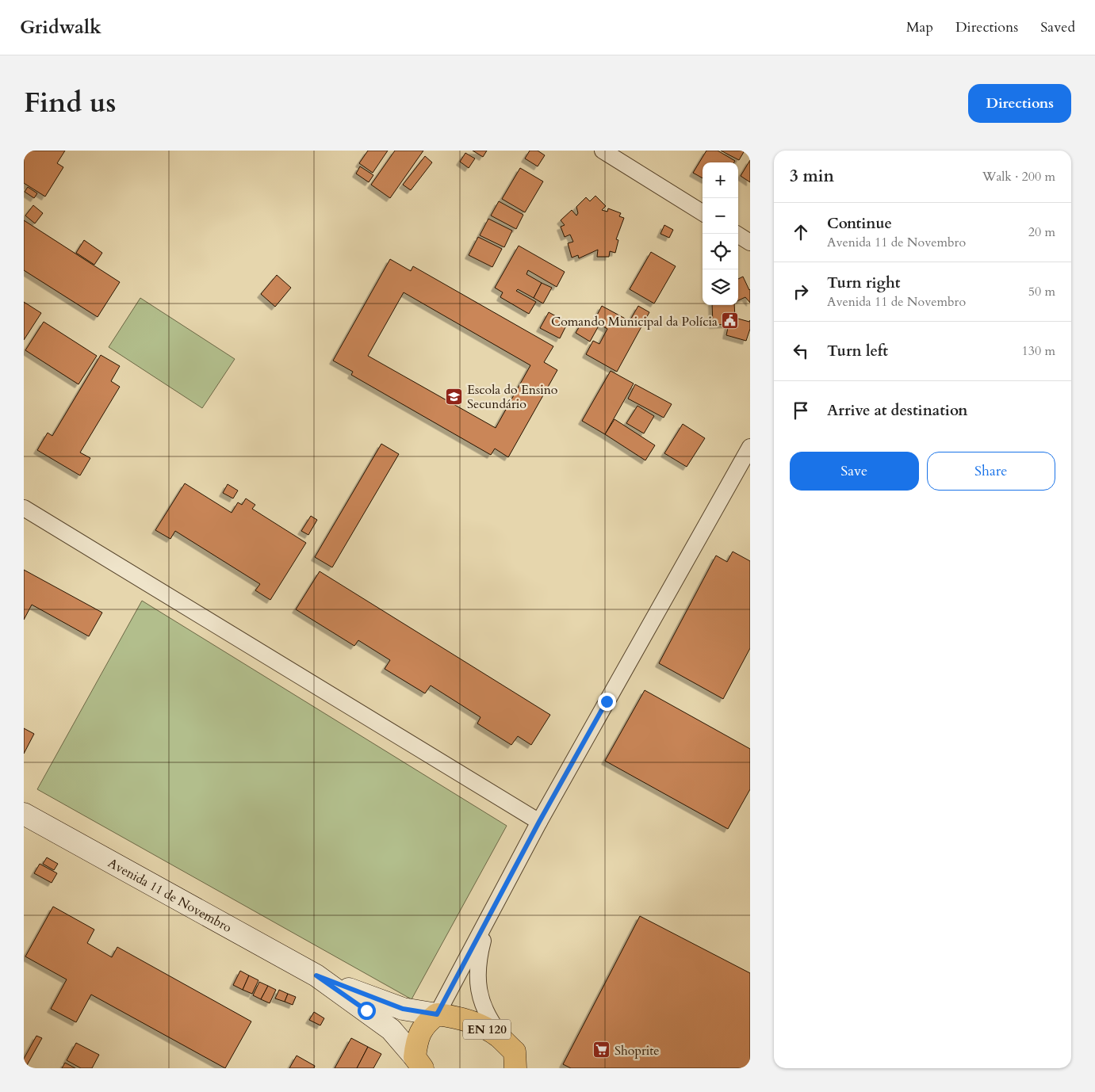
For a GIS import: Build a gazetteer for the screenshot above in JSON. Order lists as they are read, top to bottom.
{
  "streets": {
    "main road": ["Avenida 11 de Novembro", "EN 120"]
  },
  "crossings": [
    ["Avenida 11 de Novembro", "EN 120"]
  ],
  "places": {
    "public building": ["Comando Municipal da Polícia"],
    "school or university": ["Escola do Ensino Secundário"],
    "supermarket": ["Shoprite"]
  },
  "page": {
    "header": "Gridwalk",
    "nav": ["Map", "Directions", "Saved"],
    "title": "Find us",
    "buttons": [
      "Directions",
      ["Save", "Share"]
    ],
    "heading": ["3 min", "Walk · 200 m"],
    "map_buttons": ["+", "−"],
    "list": [
      ["Continue", "Avenida 11 de Novembro", "20 m"],
      ["Turn right", "Avenida 11 de Novembro", "50 m"],
      ["Turn left", "130 m"],
      "Arrive at destination"
    ]
  }
}
